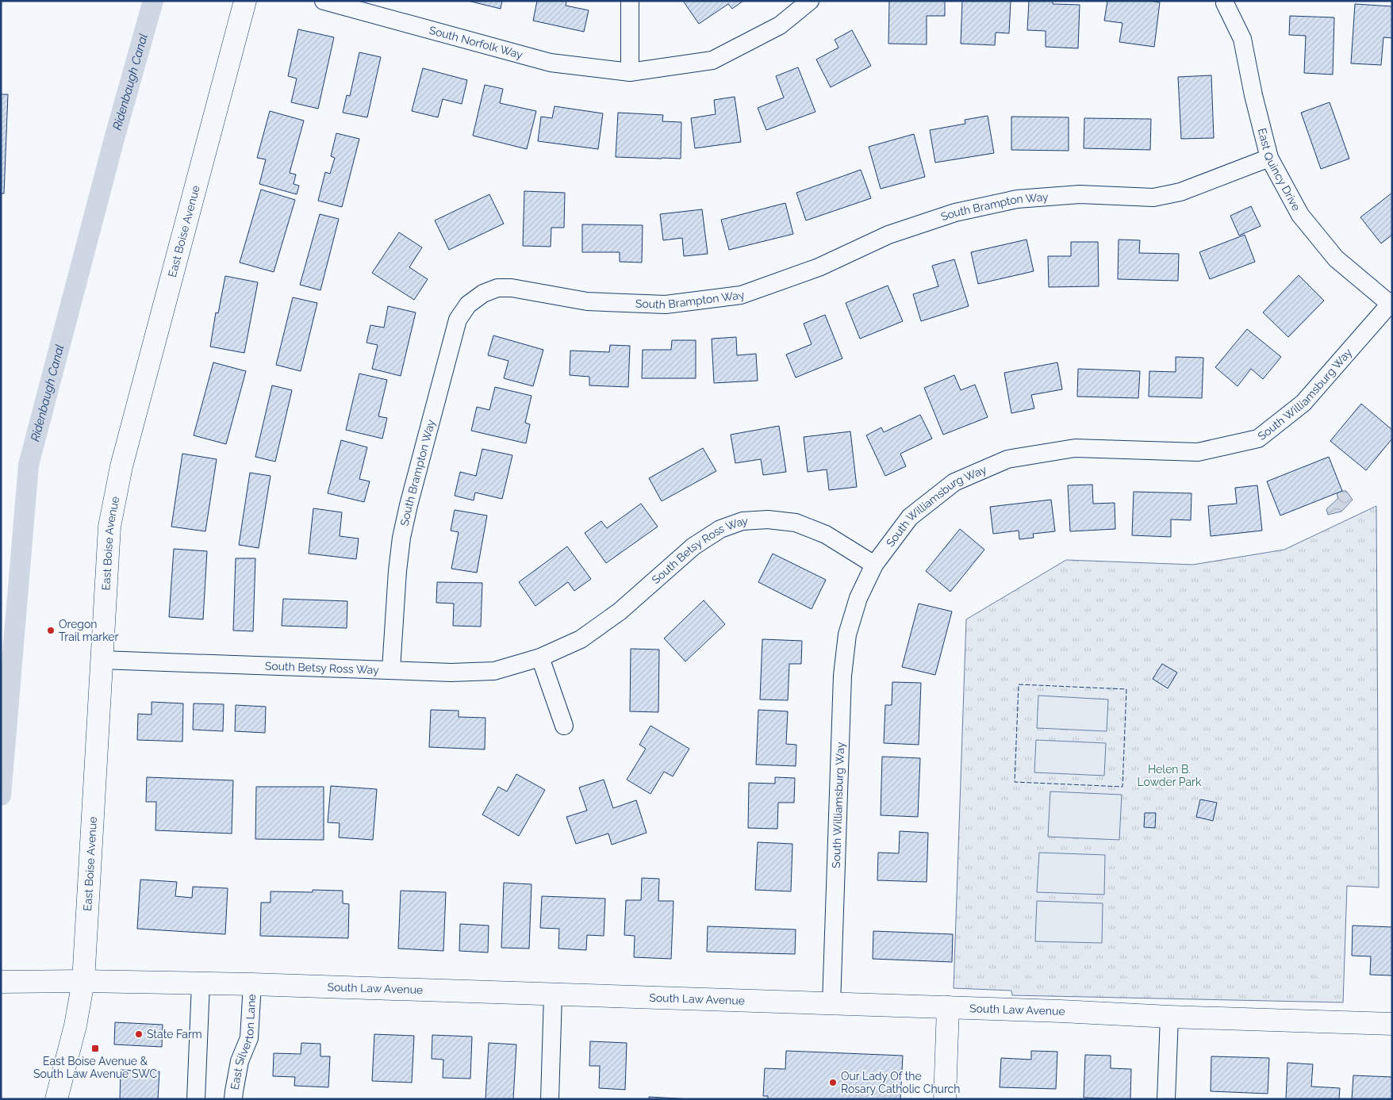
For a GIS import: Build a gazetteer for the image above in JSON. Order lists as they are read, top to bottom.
{
  "streets": {
    "street": [
      "South Norfolk Way",
      "East Quincy Drive",
      "South Brampton Way",
      "East Boise Avenue",
      "South Williamsburg Way",
      "South Betsy Ross Way",
      "South Law Avenue",
      "East Silverton Lane"
    ]
  },
  "crossings": [
    ["East Quincy Drive", "South Brampton Way"],
    ["East Quincy Drive", "South Williamsburg Way"],
    ["South Brampton Way", "South Betsy Ross Way"],
    ["East Boise Avenue", "South Betsy Ross Way"],
    ["East Boise Avenue", "South Law Avenue"],
    ["South Williamsburg Way", "South Betsy Ross Way"],
    ["South Williamsburg Way", "South Law Avenue"],
    ["South Law Avenue", "East Silverton Lane"]
  ],
  "water": ["Ridenbaugh Canal"],
  "parks": ["Helen B. Lowder Park"],
  "places": {
    "other": ["Oregon Trail marker", "State Farm", "Our Lady Of the Rosary Catholic Church"],
    "transit": ["East Boise Avenue & South Law Avenue SWC"]
  }
}
